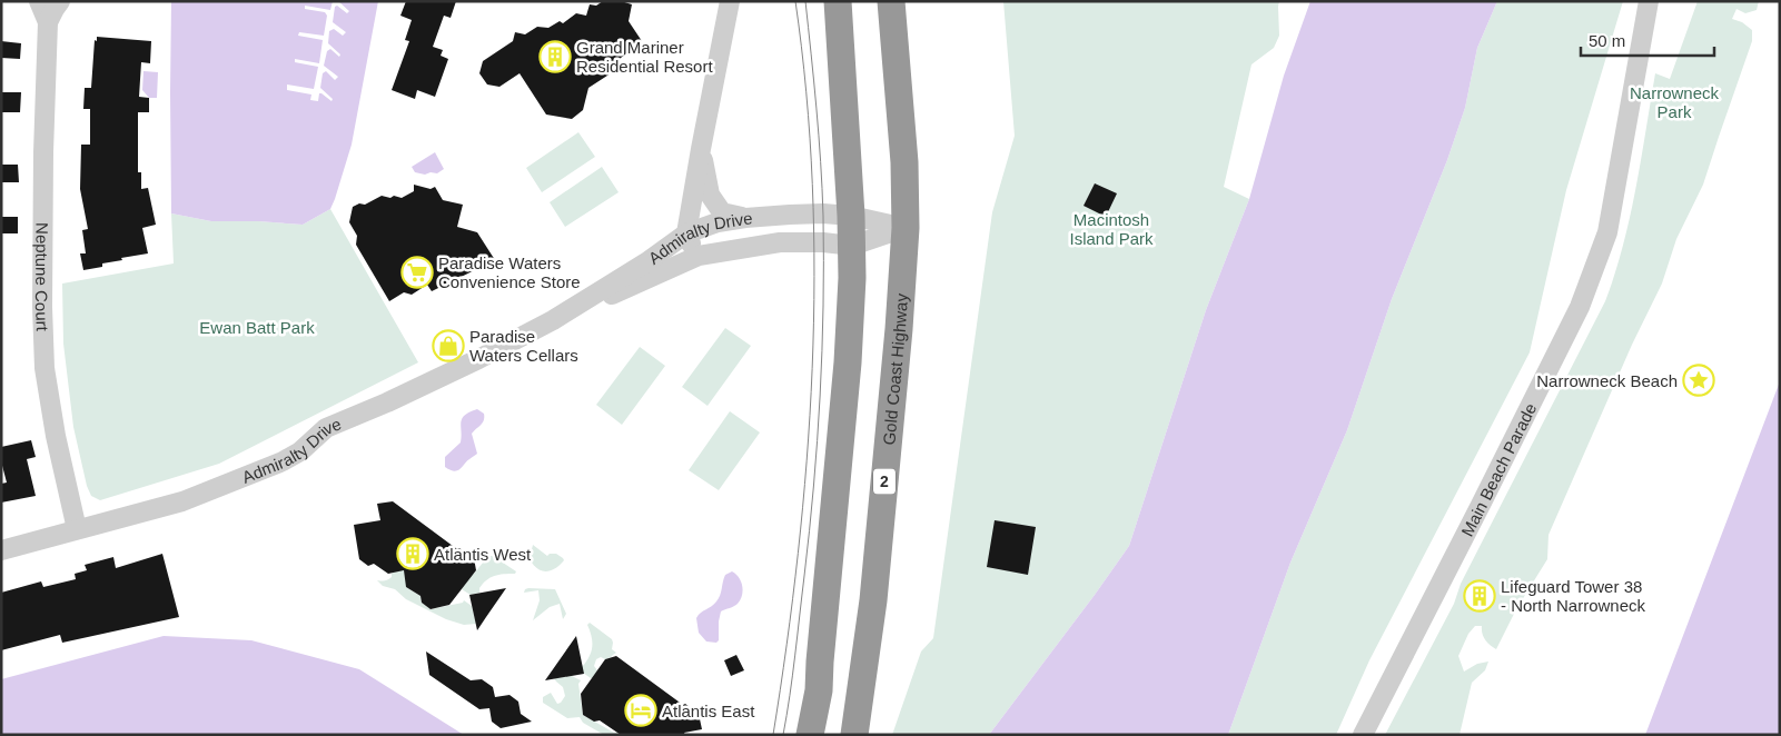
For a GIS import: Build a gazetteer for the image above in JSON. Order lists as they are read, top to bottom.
{
  "streets": {
    "highway": ["Gold Coast Highway", "2"],
    "street": ["Admiralty Drive", "Neptune Court", "Main Beach Parade"]
  },
  "crossings": [
    ["Admiralty Drive", "Neptune Court"],
    ["Admiralty Drive", "Gold Coast Highway"]
  ],
  "parks": ["Narrowneck Park", "Macintosh Island Park", "Ewan Batt Park"],
  "places": {
    "building": ["Grand Mariner Residential Resort", "Atlantis West", "Lifeguard Tower 38 - North Narrowneck"],
    "supermarket": ["Paradise Waters Convenience Store"],
    "shop": ["Paradise Waters Cellars"],
    "place": ["Narrowneck Beach"],
    "hotel": ["Atlantis East"]
  },
  "scale_bar": "50 m"
}
